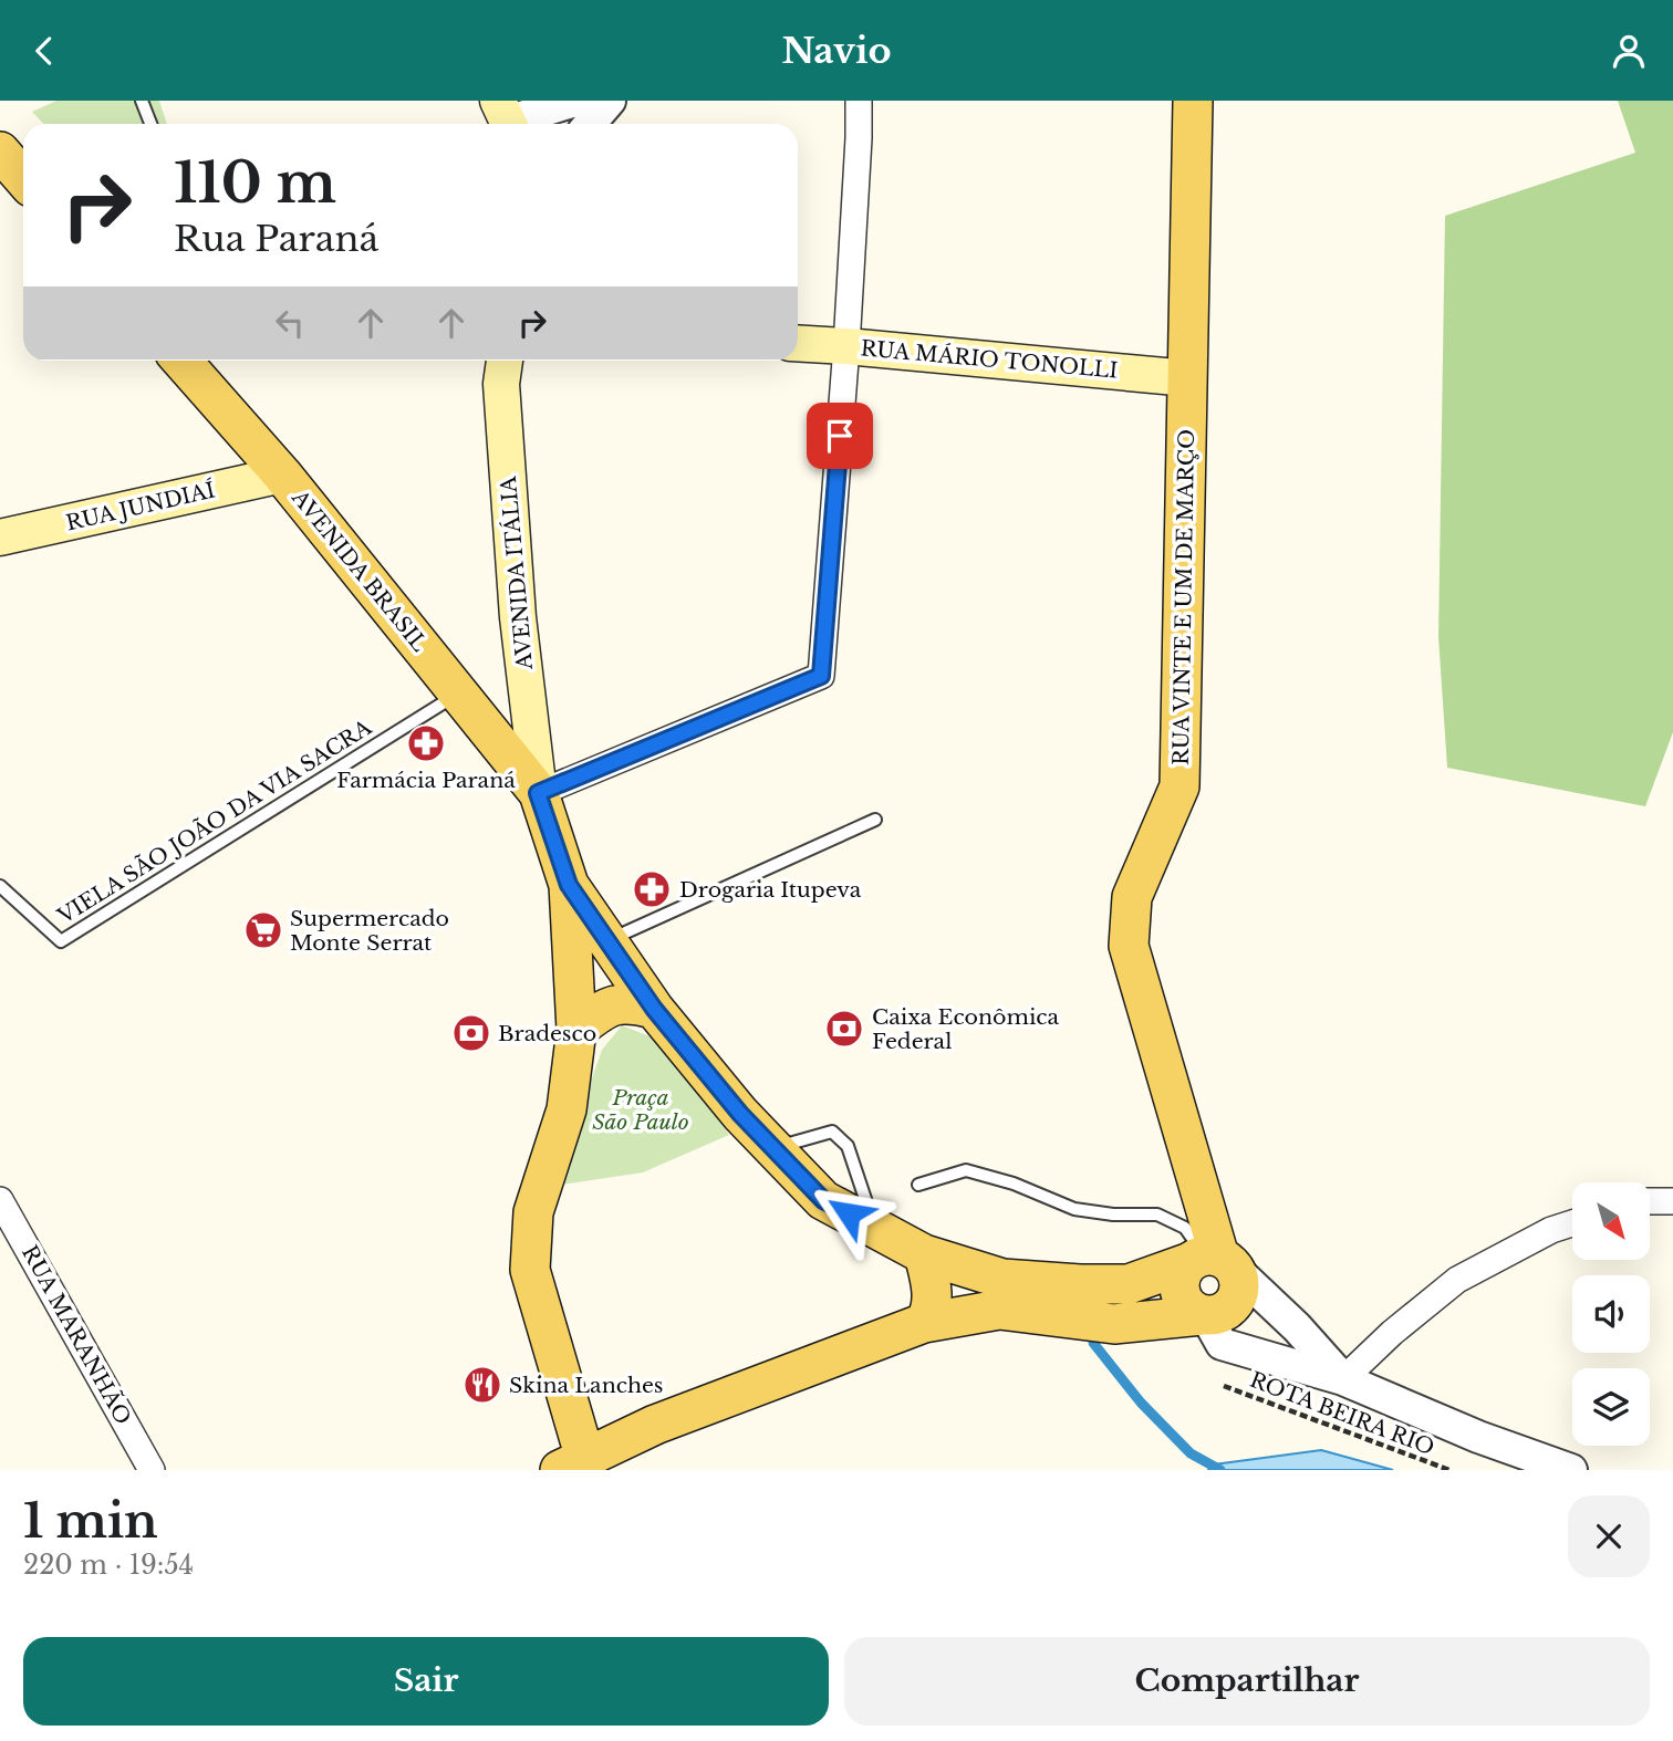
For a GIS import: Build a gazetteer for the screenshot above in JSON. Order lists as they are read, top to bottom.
{
  "streets": {
    "main road": [
      "RUA MÁRIO TONOLLI",
      "RUA JUNDIAÍ",
      "AVENIDA BRASIL",
      "AVENIDA ITÁLIA",
      "RUA VINTE E UM DE MARÇO"
    ],
    "street": ["RUA MARANHÃO"],
    "lane": ["VIELA SÃO JOÃO DA VIA SACRA"],
    "path": ["ROTA BEIRA RIO"]
  },
  "crossings": [
    ["RUA MÁRIO TONOLLI", "RUA VINTE E UM DE MARÇO"],
    ["RUA JUNDIAÍ", "AVENIDA BRASIL"],
    ["AVENIDA BRASIL", "AVENIDA ITÁLIA"],
    ["AVENIDA BRASIL", "VIELA SÃO JOÃO DA VIA SACRA"]
  ],
  "parks": ["Praça São Paulo"],
  "places": {
    "pharmacy": ["Farmácia Paraná", "Drogaria Itupeva"],
    "supermarket": ["Supermercado Monte Serrat"],
    "bank": ["Caixa Econômica Federal", "Bradesco"],
    "restaurant": ["Skina Lanches"]
  },
  "north": "bottom right",
  "page": {
    "header": "Navio",
    "turn": ["110 m", "Rua Paraná"],
    "heading": ["1 min", "220 m · 19:54"],
    "buttons": ["Sair", "Compartilhar"]
  }
}
